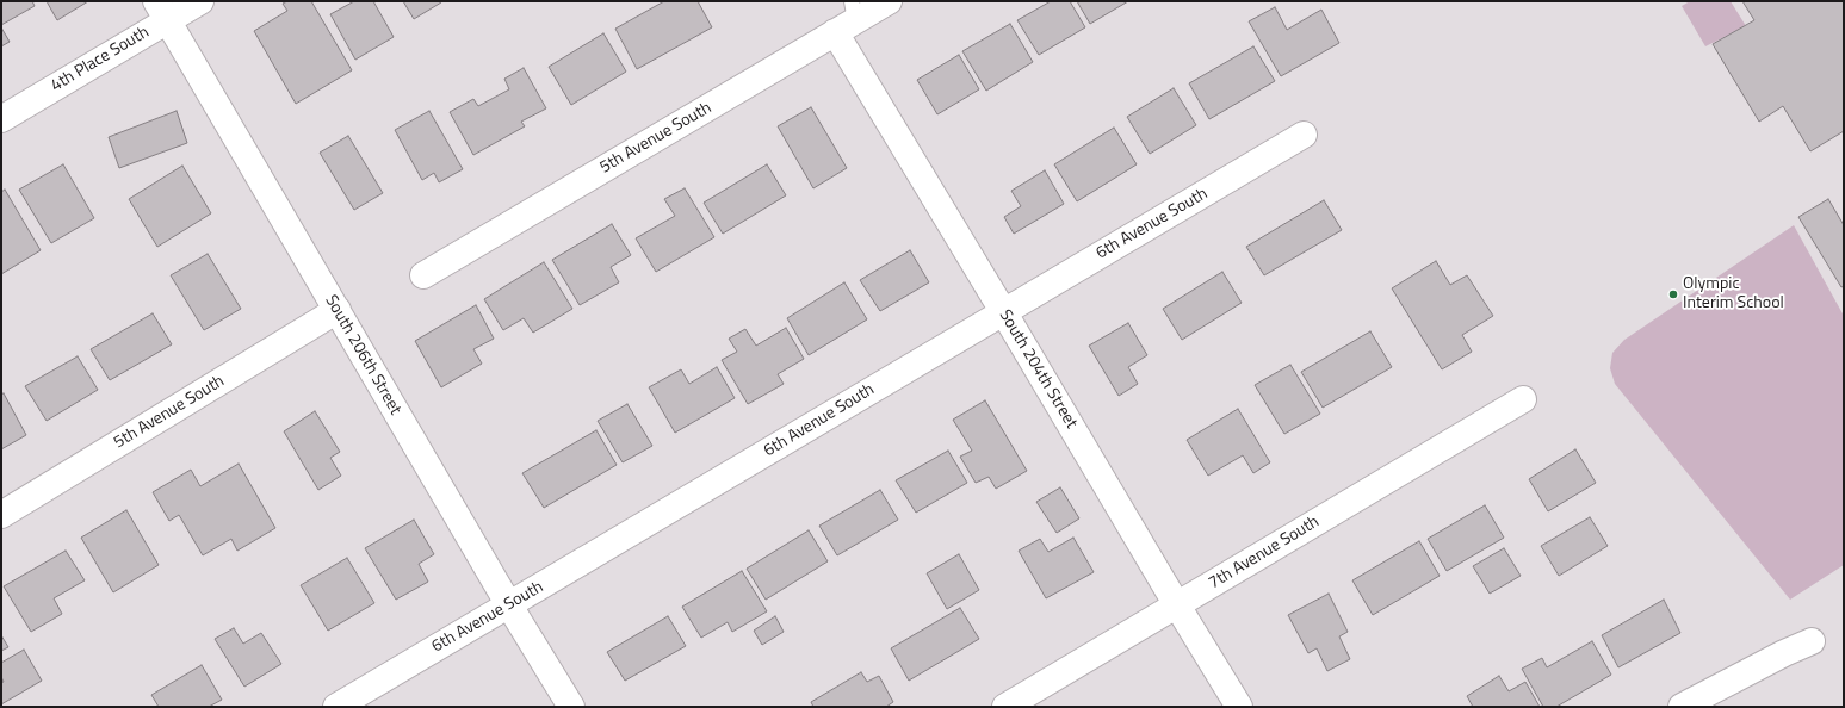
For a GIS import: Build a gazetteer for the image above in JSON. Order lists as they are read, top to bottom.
{
  "streets": {
    "street": [
      "4th Place South",
      "5th Avenue South",
      "6th Avenue South",
      "South 206th Street",
      "South 204th Street",
      "7th Avenue South"
    ]
  },
  "crossings": [
    ["4th Place South", "South 206th Street"],
    ["5th Avenue South", "South 206th Street"],
    ["5th Avenue South", "South 204th Street"],
    ["6th Avenue South", "South 206th Street"],
    ["6th Avenue South", "South 204th Street"],
    ["South 204th Street", "7th Avenue South"]
  ],
  "places": ["Olympic Interim School"]
}
